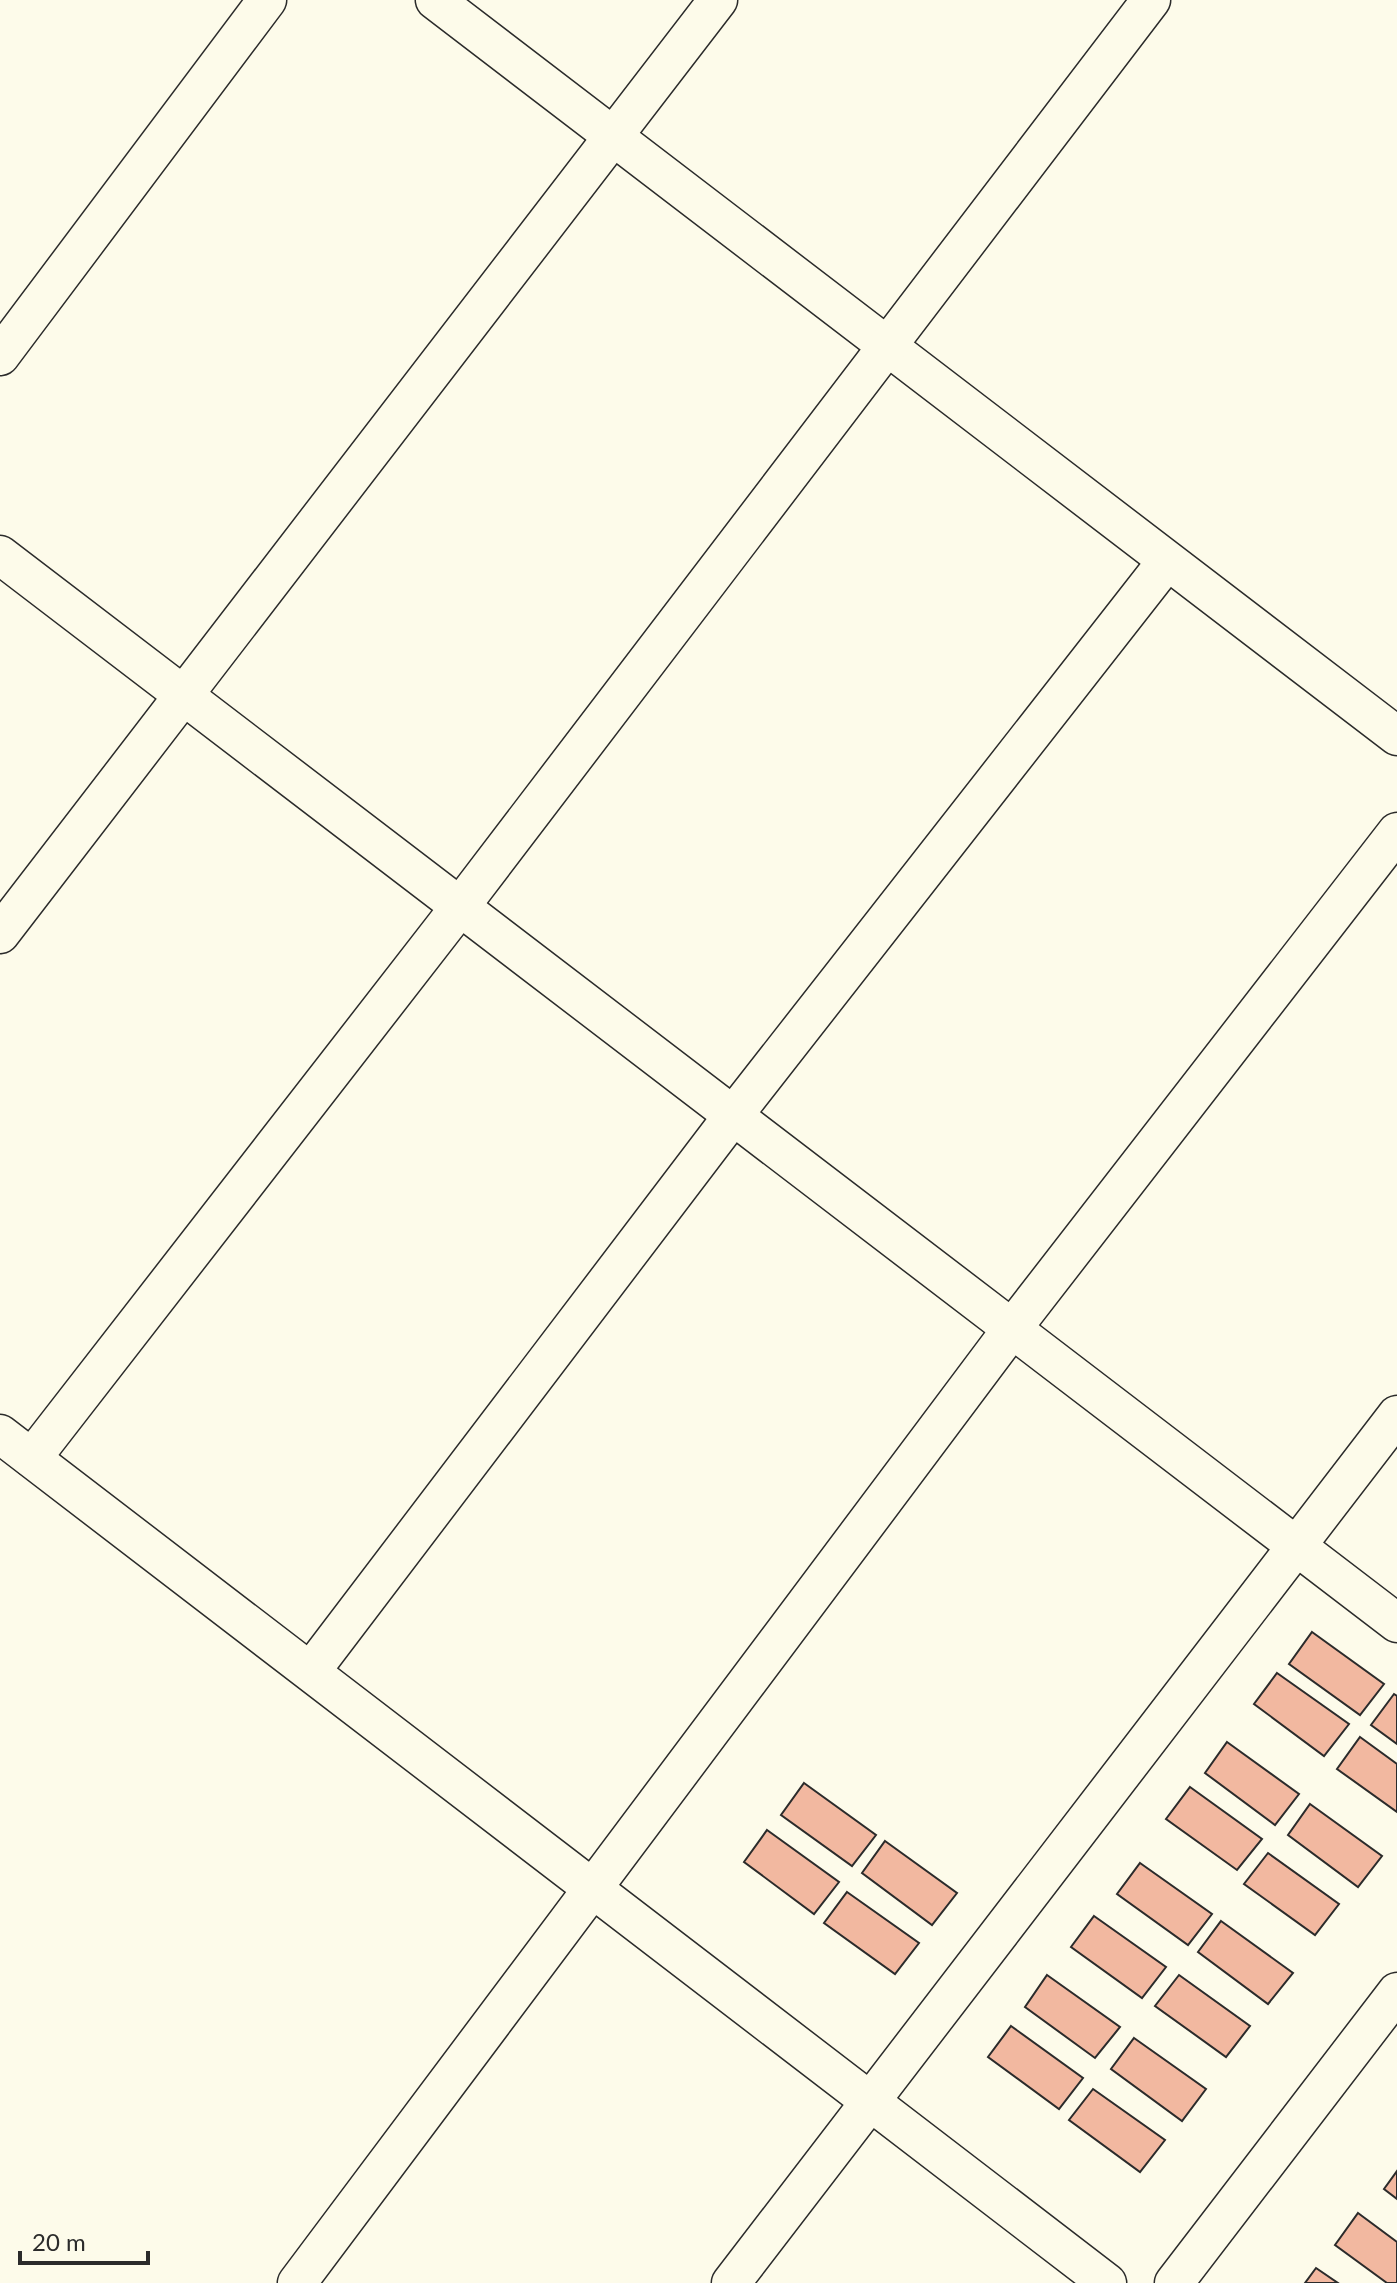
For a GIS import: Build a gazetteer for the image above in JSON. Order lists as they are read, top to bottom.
{
  "scale_bar": "20 m"
}
